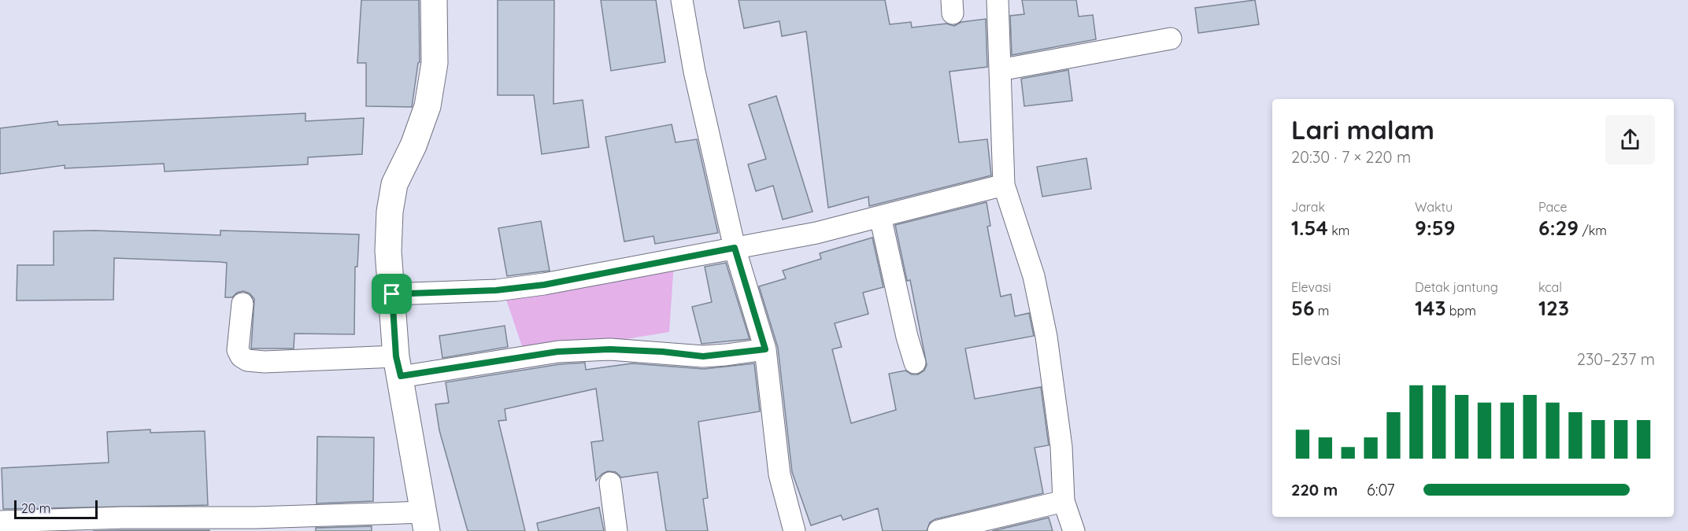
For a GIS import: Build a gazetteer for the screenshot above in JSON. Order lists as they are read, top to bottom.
{
  "scale_bar": "20 m",
  "page": {
    "heading": ["Lari malam", "20:30 · 7 × 220 m"],
    "stats": [
      ["Jarak", "1.54 km"],
      ["Waktu", "9:59"],
      ["Pace", "6:29 /km"],
      ["Elevasi", "56 m"],
      ["Detak jantung", "143 bpm"],
      ["kcal", "123"]
    ],
    "chart": ["Elevasi", "230–237 m"],
    "list": [
      {
        "name": "220 m",
        "note": "6:07"
      }
    ],
    "scale": "20 m"
  }
}
